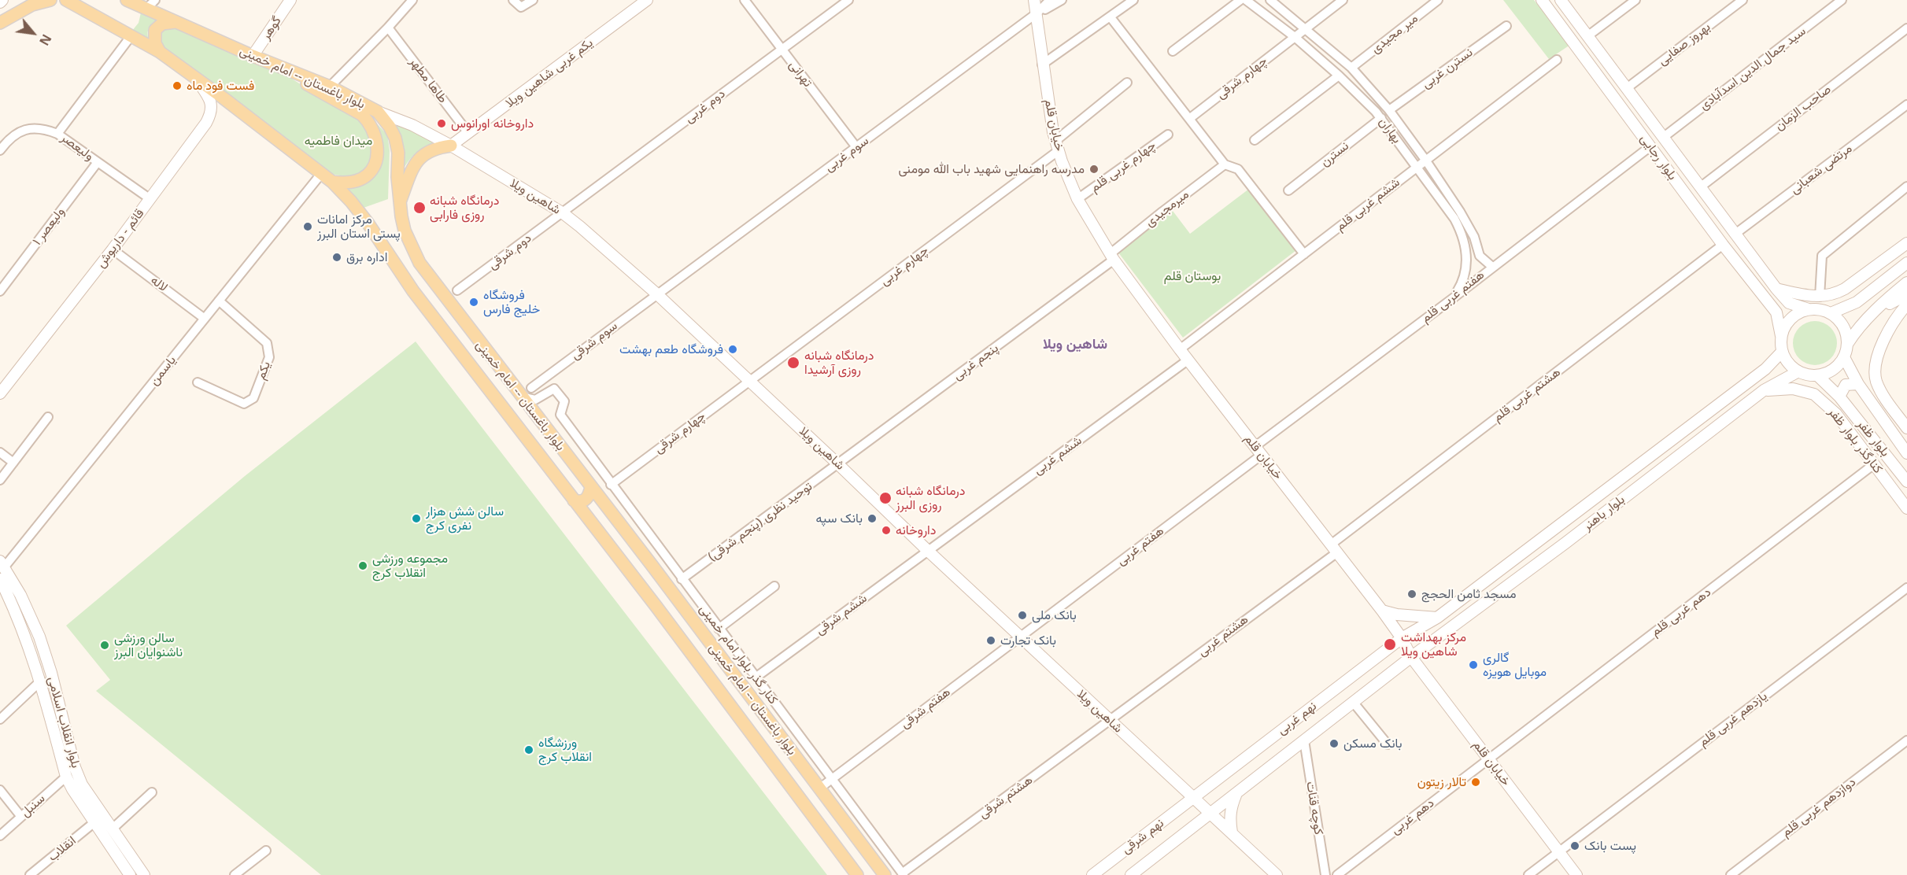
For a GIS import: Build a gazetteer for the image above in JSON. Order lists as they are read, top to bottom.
{
  "streets": {
    "main road": [
      "گوهر",
      "یکم غربی شاهین ویلا",
      "بلوار باغستان -- امام خمینی",
      "خیابان قلم",
      "بلوار رجایی",
      "شاهین ویلا",
      "قائم - داریوش",
      "بلوار ظفر",
      "کنارگذر بلوار ظفر",
      "بلوار باهنر",
      "نهم غربی",
      "بلوار انقلاب اسلامی",
      "نهم شرقی"
    ],
    "street": [
      "میر مجیدی",
      "بهروز صفایی",
      "نسترن غربی",
      "سید جمال الدین اسدآبادی",
      "تهرانی",
      "چهارم شرقی",
      "طاها مطهر",
      "دوم غربی",
      "صاحب الزمان",
      "بهاران",
      "ولیعصر",
      "سوم غربی",
      "نسترن",
      "چهارم غربی قلم",
      "مرتضی شعبانی",
      "ششم غربی قلم",
      "میرمجیدی",
      "ولیعصر ۱",
      "دوم شرقی",
      "چهارم غربی",
      "لاله",
      "هفتم غربی قلم",
      "سوم شرقی",
      "پنجم غربی",
      "یاسمن",
      "یکم",
      "هشتم غربی قلم",
      "ششم غربی",
      "توحید نظری (پنجم شرقی)",
      "هفتم غربی",
      "دهم غربی قلم",
      "ششم شرقی",
      "هشتم غربی",
      "کنار گذر بلوار امام خمینی",
      "هفتم شرقی",
      "یازدهم غربی قلم",
      "هشتم شرقی",
      "سنبل",
      "دوازدهم غربی قلم",
      "کوچه قنات",
      "دهم غربی",
      "انقلاب"
    ]
  },
  "crossings": [
    ["گوهر", "بلوار باغستان -- امام خمینی"],
    ["میر مجیدی", "بهاران"],
    ["بهروز صفایی", "بلوار رجایی"],
    ["نسترن غربی", "بهاران"],
    ["سید جمال الدین اسدآبادی", "بلوار رجایی"],
    ["یکم غربی شاهین ویلا", "طاها مطهر"],
    ["یکم غربی شاهین ویلا", "شاهین ویلا"],
    ["تهرانی", "دوم غربی"],
    ["تهرانی", "سوم غربی"],
    ["بلوار باغستان -- امام خمینی", "ولیعصر"],
    ["بلوار باغستان -- امام خمینی", "شاهین ویلا"],
    ["بلوار باغستان -- امام خمینی", "قائم - داریوش"],
    ["بلوار باغستان -- امام خمینی", "یاسمن"],
    ["بلوار باغستان -- امام خمینی", "کنار گذر بلوار امام خمینی"],
    ["بلوار باغستان -- امام خمینی", "هفتم شرقی"],
    ["چهارم شرقی", "بهاران"],
    ["چهارم شرقی", "شاهین ویلا"],
    ["چهارم شرقی", "چهارم غربی"],
    ["چهارم شرقی", "کنار گذر بلوار امام خمینی"],
    ["دوم غربی", "شاهین ویلا"],
    ["دوم غربی", "دوم شرقی"],
    ["صاحب الزمان", "بلوار رجایی"],
    ["خیابان قلم", "سوم غربی"],
    ["خیابان قلم", "چهارم غربی قلم"],
    ["خیابان قلم", "ششم غربی قلم"],
    ["خیابان قلم", "میرمجیدی"],
    ["خیابان قلم", "چهارم غربی"],
    ["خیابان قلم", "هفتم غربی قلم"],
    ["خیابان قلم", "پنجم غربی"],
    ["خیابان قلم", "هشتم غربی قلم"],
    ["خیابان قلم", "ششم غربی"],
    ["خیابان قلم", "بلوار باهنر"],
    ["خیابان قلم", "هفتم غربی"],
    ["خیابان قلم", "دهم غربی قلم"],
    ["خیابان قلم", "هشتم غربی"],
    ["خیابان قلم", "نهم غربی"],
    ["خیابان قلم", "یازدهم غربی قلم"],
    ["خیابان قلم", "دهم غربی"],
    ["بهاران", "نسترن"],
    ["بهاران", "ششم غربی قلم"],
    ["بهاران", "هفتم غربی قلم"],
    ["ولیعصر", "ولیعصر ۱"],
    ["ولیعصر", "قائم - داریوش"],
    ["سوم غربی", "شاهین ویلا"],
    ["سوم غربی", "سوم شرقی"],
    ["بلوار رجایی", "مرتضی شعبانی"],
    ["بلوار رجایی", "هفتم غربی قلم"],
    ["بلوار رجایی", "هشتم غربی قلم"],
    ["بلوار رجایی", "بلوار ظفر"],
    ["بلوار رجایی", "بلوار باهنر"],
    ["شاهین ویلا", "دوم شرقی"],
    ["شاهین ویلا", "چهارم غربی"],
    ["شاهین ویلا", "سوم شرقی"],
    ["شاهین ویلا", "پنجم غربی"],
    ["شاهین ویلا", "ششم غربی"],
    ["شاهین ویلا", "توحید نظری (پنجم شرقی)"],
    ["شاهین ویلا", "هفتم غربی"],
    ["شاهین ویلا", "ششم شرقی"],
    ["شاهین ویلا", "هشتم غربی"],
    ["شاهین ویلا", "هفتم شرقی"],
    ["شاهین ویلا", "نهم غربی"],
    ["شاهین ویلا", "هشتم شرقی"],
    ["شاهین ویلا", "نهم شرقی"],
    ["میرمجیدی", "پنجم غربی"],
    ["قائم - داریوش", "لاله"],
    ["لاله", "یاسمن"],
    ["هفتم غربی قلم", "هفتم غربی"],
    ["پنجم غربی", "توحید نظری (پنجم شرقی)"],
    ["یاسمن", "یکم"],
    ["یاسمن", "بلوار انقلاب اسلامی"],
    ["هشتم غربی قلم", "هشتم غربی"],
    ["بلوار ظفر", "بلوار باهنر"],
    ["کنارگذر بلوار ظفر", "بلوار باهنر"],
    ["کنارگذر بلوار ظفر", "دهم غربی قلم"],
    ["ششم غربی", "ششم شرقی"],
    ["بلوار باهنر", "نهم غربی"],
    ["توحید نظری (پنجم شرقی)", "کنار گذر بلوار امام خمینی"],
    ["هفتم غربی", "هفتم شرقی"],
    ["دهم غربی قلم", "دهم غربی"],
    ["ششم شرقی", "کنار گذر بلوار امام خمینی"],
    ["هشتم غربی", "هشتم شرقی"],
    ["کنار گذر بلوار امام خمینی", "هفتم شرقی"],
    ["کنار گذر بلوار امام خمینی", "هشتم شرقی"],
    ["نهم غربی", "کوچه قنات"],
    ["نهم غربی", "نهم شرقی"],
    ["بلوار انقلاب اسلامی", "سنبل"],
    ["بلوار انقلاب اسلامی", "انقلاب"]
  ],
  "districts": ["شاهین ویلا"],
  "parks": ["میدان فاطمیه", "بوستان قلم"],
  "places": [
    "فست فود ماه",
    "داروخانه اورانوس",
    "مدرسه راهنمایی شهید باب الله مومنی",
    "درمانگاه شبانه روزی فارابی",
    "مرکز امانات پستی استان البرز",
    "اداره برق",
    "فروشگاه خلیج فارس",
    "فروشگاه طعم بهشت",
    "درمانگاه شبانه روزی آرشیدا",
    "درمانگاه شبانه روزی البرز",
    "سالن شش هزار نفری کرج",
    "بانک سپه",
    "داروخانه",
    "مجموعه ورزشی انقلاب کرج",
    "مسجد ثامن الحجج",
    "بانک ملی",
    "بانک تجارت",
    "مرکز بهداشت شاهین ویلا",
    "سالن ورزشی ناشنوایان البرز",
    "گالری موبایل هویزه",
    "بانک مسکن",
    "ورزشگاه انقلاب کرج",
    "تالار زیتون",
    "پست بانک"
  ],
  "north": "bottom right"
}
